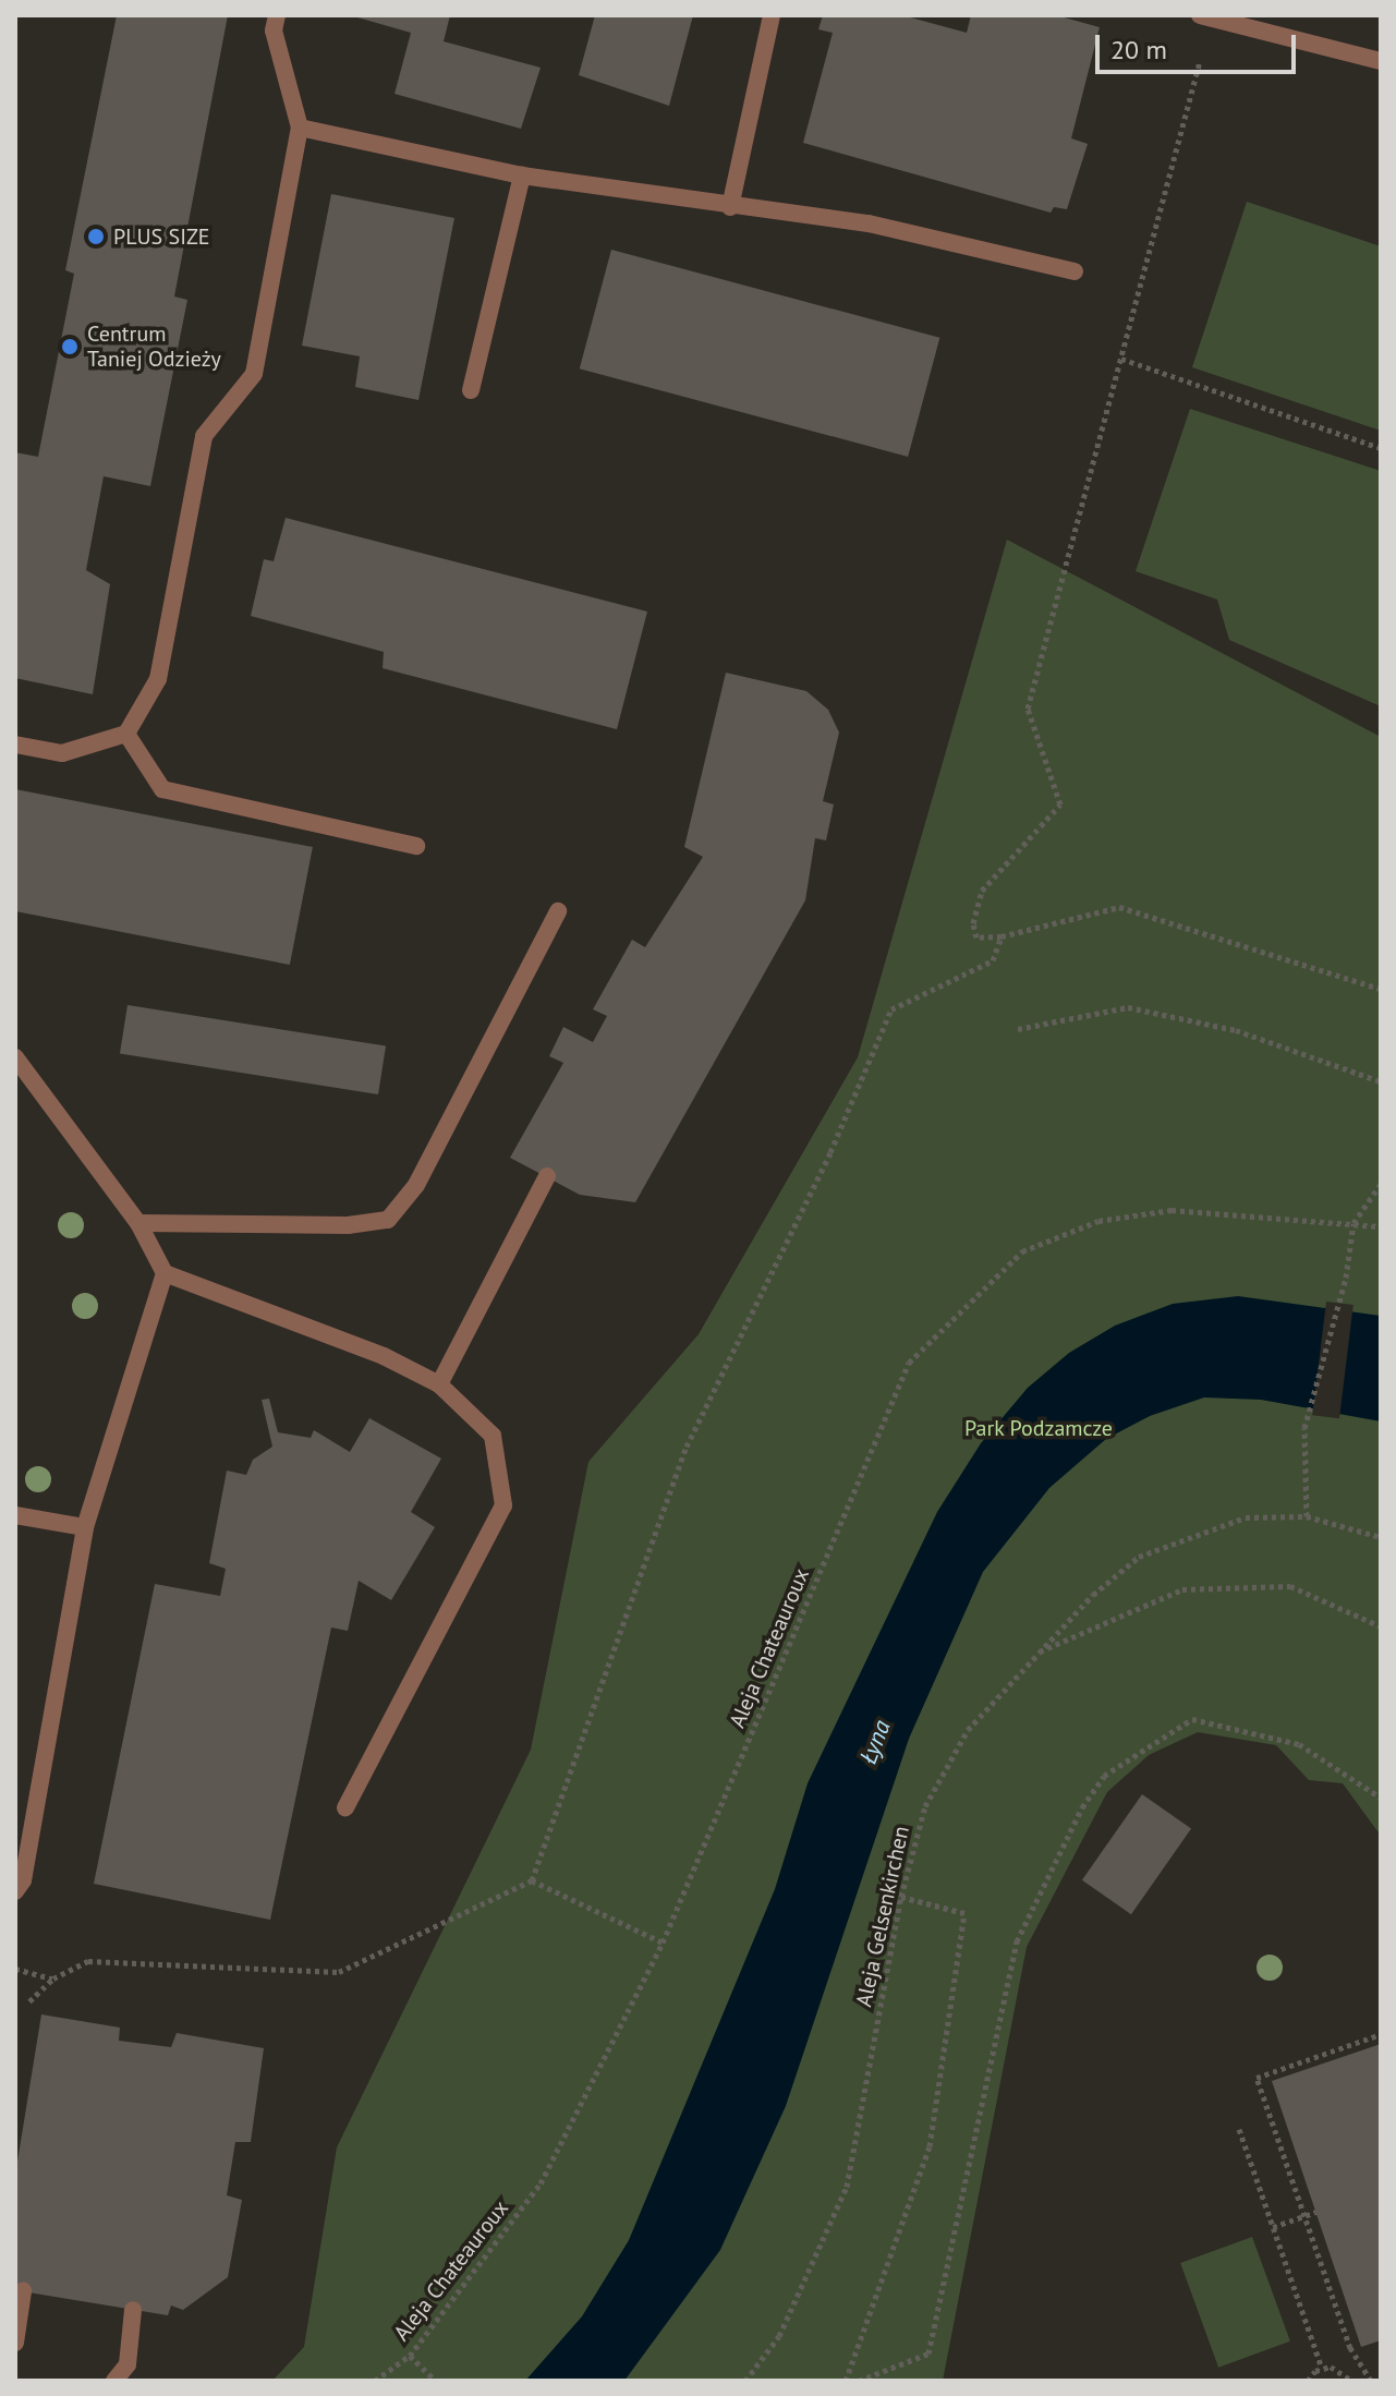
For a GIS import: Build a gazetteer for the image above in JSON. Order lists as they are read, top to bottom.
{
  "streets": {
    "path": ["Aleja Chateauroux", "Aleja Gelsenkirchen"]
  },
  "water": ["Łyna"],
  "parks": ["Park Podzamcze"],
  "places": ["PLUS SIZE", "Centrum Taniej Odzieży"],
  "scale_bar": "20 m"
}
